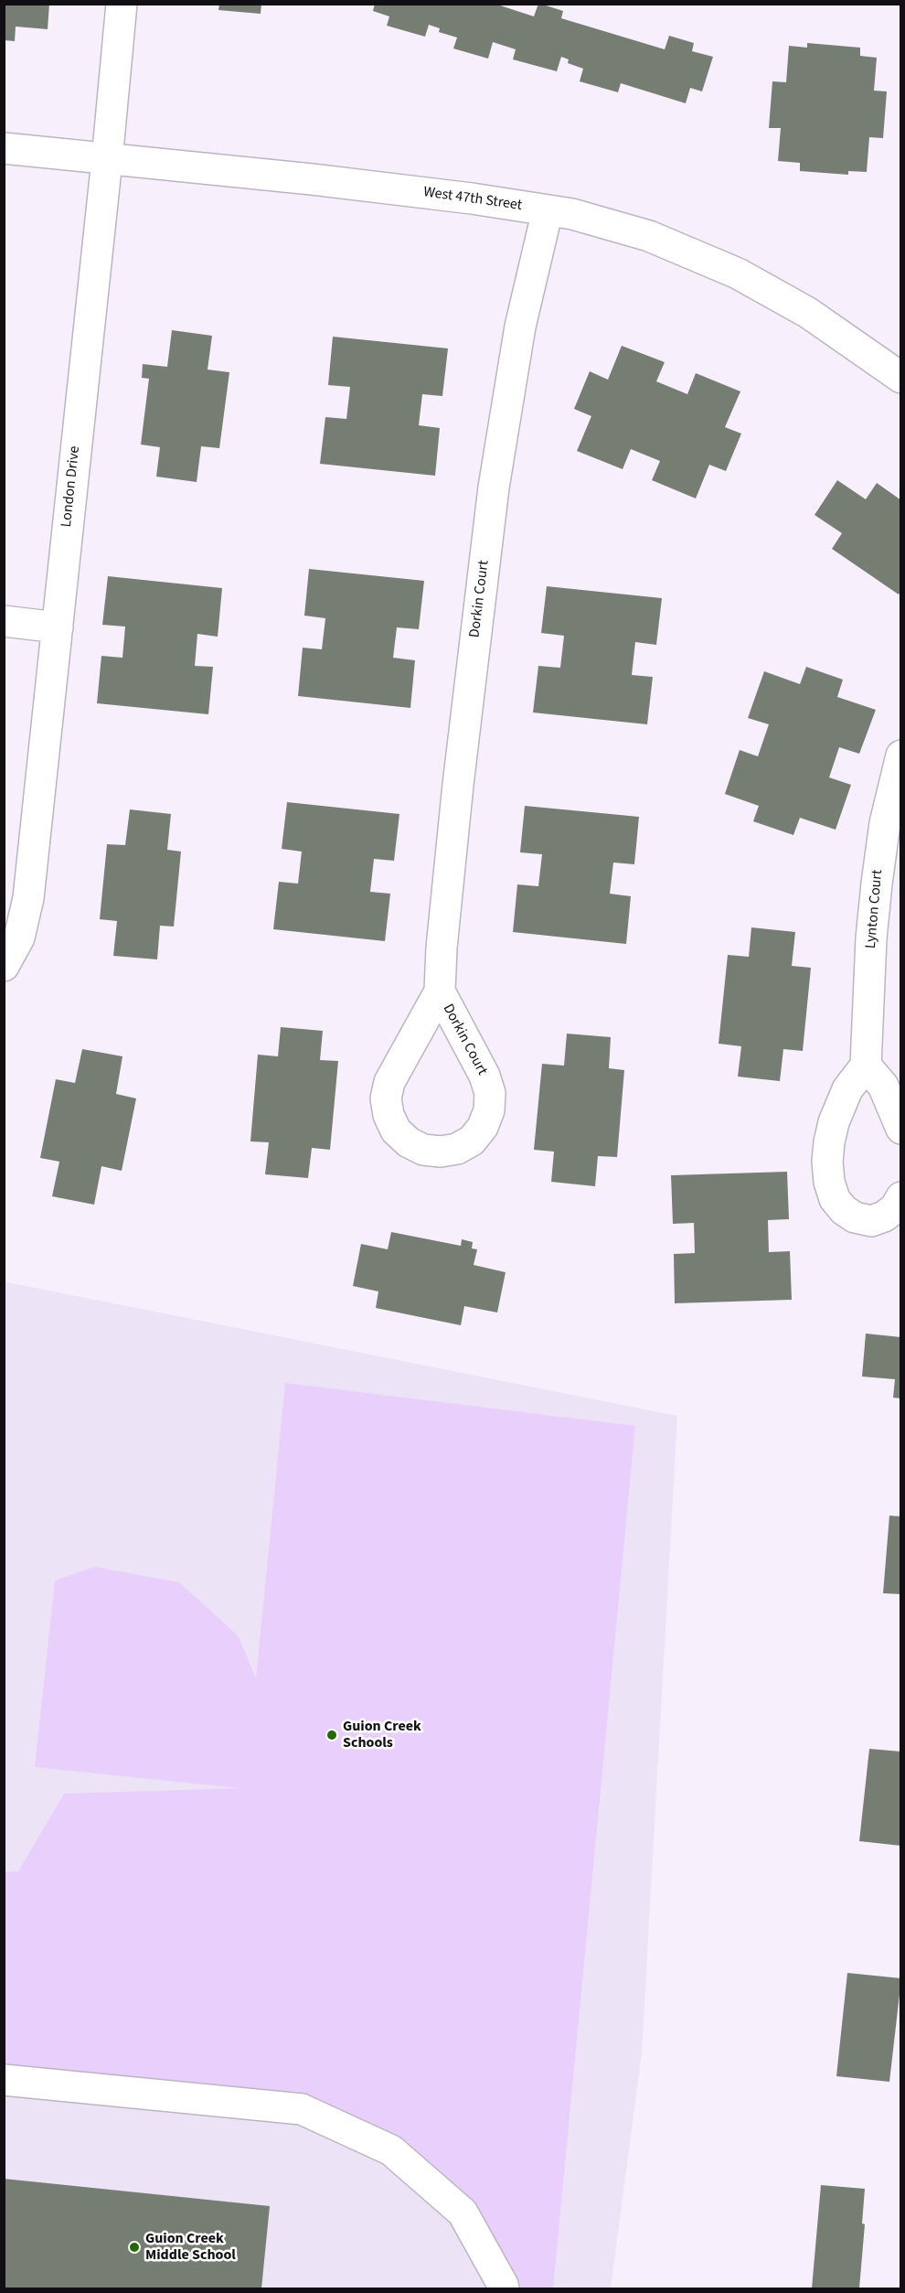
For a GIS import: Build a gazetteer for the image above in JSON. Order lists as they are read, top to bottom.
{
  "streets": {
    "street": [
      "West 47th Street",
      "London Drive",
      "Dorkin Court",
      "Lynton Court"
    ]
  },
  "crossings": [
    ["West 47th Street", "London Drive"],
    ["West 47th Street", "Dorkin Court"]
  ],
  "places": ["Guion Creek Schools", "Guion Creek Middle School"]
}
